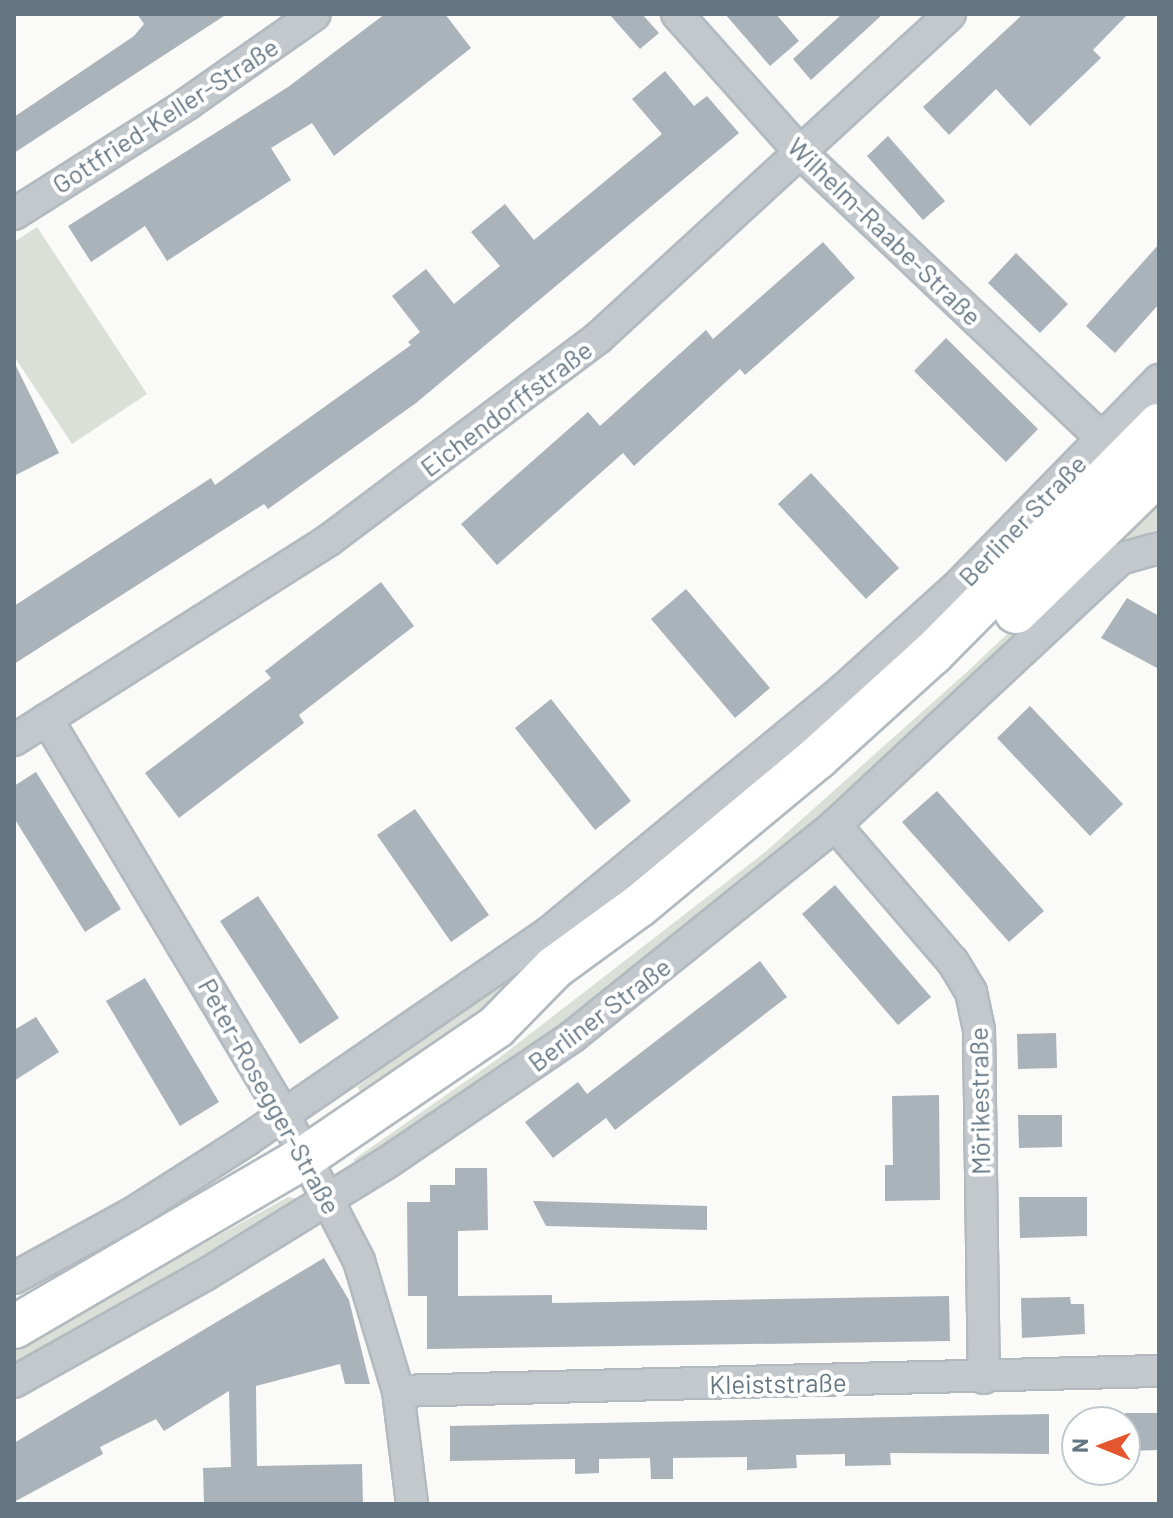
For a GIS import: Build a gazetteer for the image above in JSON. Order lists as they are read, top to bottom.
{
  "streets": {
    "main road": ["Berliner Straße"],
    "street": [
      "Gottfried-Keller-Straße",
      "Wilhelm-Raabe-Straße",
      "Eichendorffstraße",
      "Peter-Rosegger-Straße",
      "Mörikestraße",
      "Kleiststraße"
    ]
  },
  "crossings": [
    ["Wilhelm-Raabe-Straße", "Eichendorffstraße"],
    ["Wilhelm-Raabe-Straße", "Berliner Straße"],
    ["Eichendorffstraße", "Peter-Rosegger-Straße"],
    ["Berliner Straße", "Peter-Rosegger-Straße"],
    ["Berliner Straße", "Mörikestraße"],
    ["Peter-Rosegger-Straße", "Kleiststraße"],
    ["Mörikestraße", "Kleiststraße"]
  ],
  "north": "left"
}
